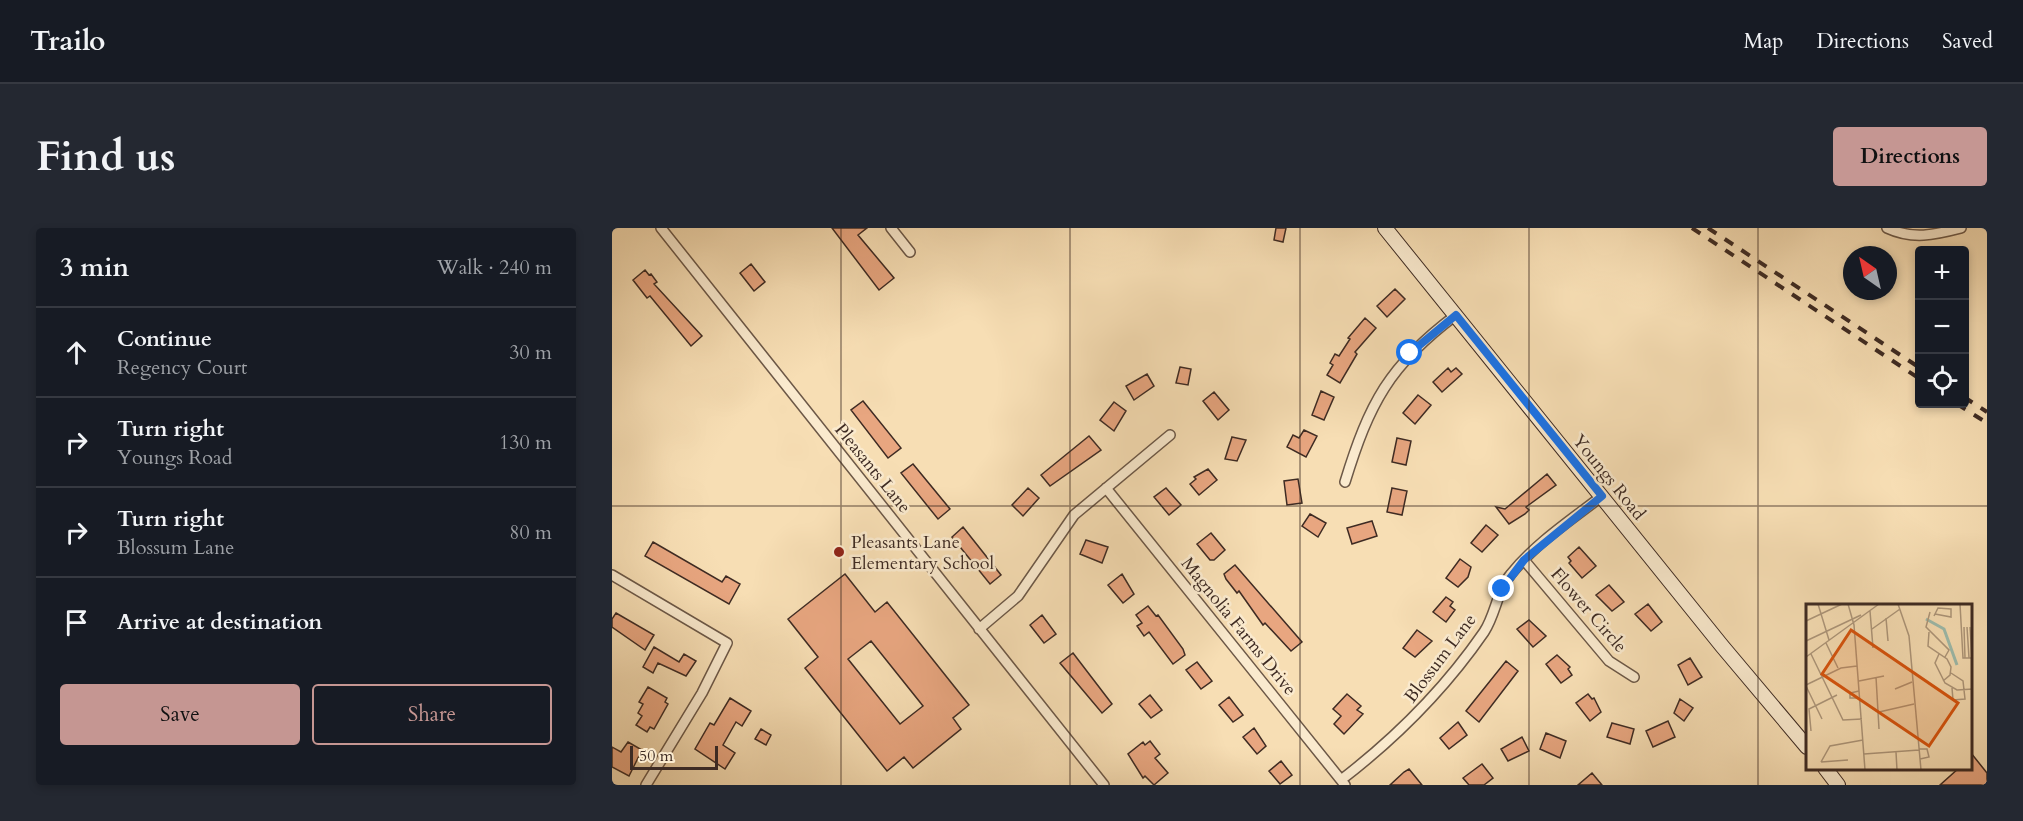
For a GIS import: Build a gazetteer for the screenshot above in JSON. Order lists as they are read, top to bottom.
{
  "streets": {
    "street": [
      "Pleasants Lane",
      "Youngs Road",
      "Flower Circle",
      "Magnolia Farms Drive",
      "Blossum Lane"
    ]
  },
  "crossings": [
    ["Youngs Road", "Blossum Lane"],
    ["Flower Circle", "Blossum Lane"],
    ["Magnolia Farms Drive", "Blossum Lane"]
  ],
  "places": ["Pleasants Lane Elementary School"],
  "scale_bar": "50 m",
  "north": "top left",
  "page": {
    "header": "Trailo",
    "nav": ["Map", "Directions", "Saved"],
    "buttons": [
      "Directions",
      ["Save", "Share"]
    ],
    "title": "Find us",
    "heading": ["3 min", "Walk · 240 m"],
    "map_buttons": ["+", "−"],
    "list": [
      ["Continue", "Regency Court", "30 m"],
      ["Turn right", "Youngs Road", "130 m"],
      ["Turn right", "Blossum Lane", "80 m"],
      "Arrive at destination"
    ],
    "scale": "50 m"
  }
}
